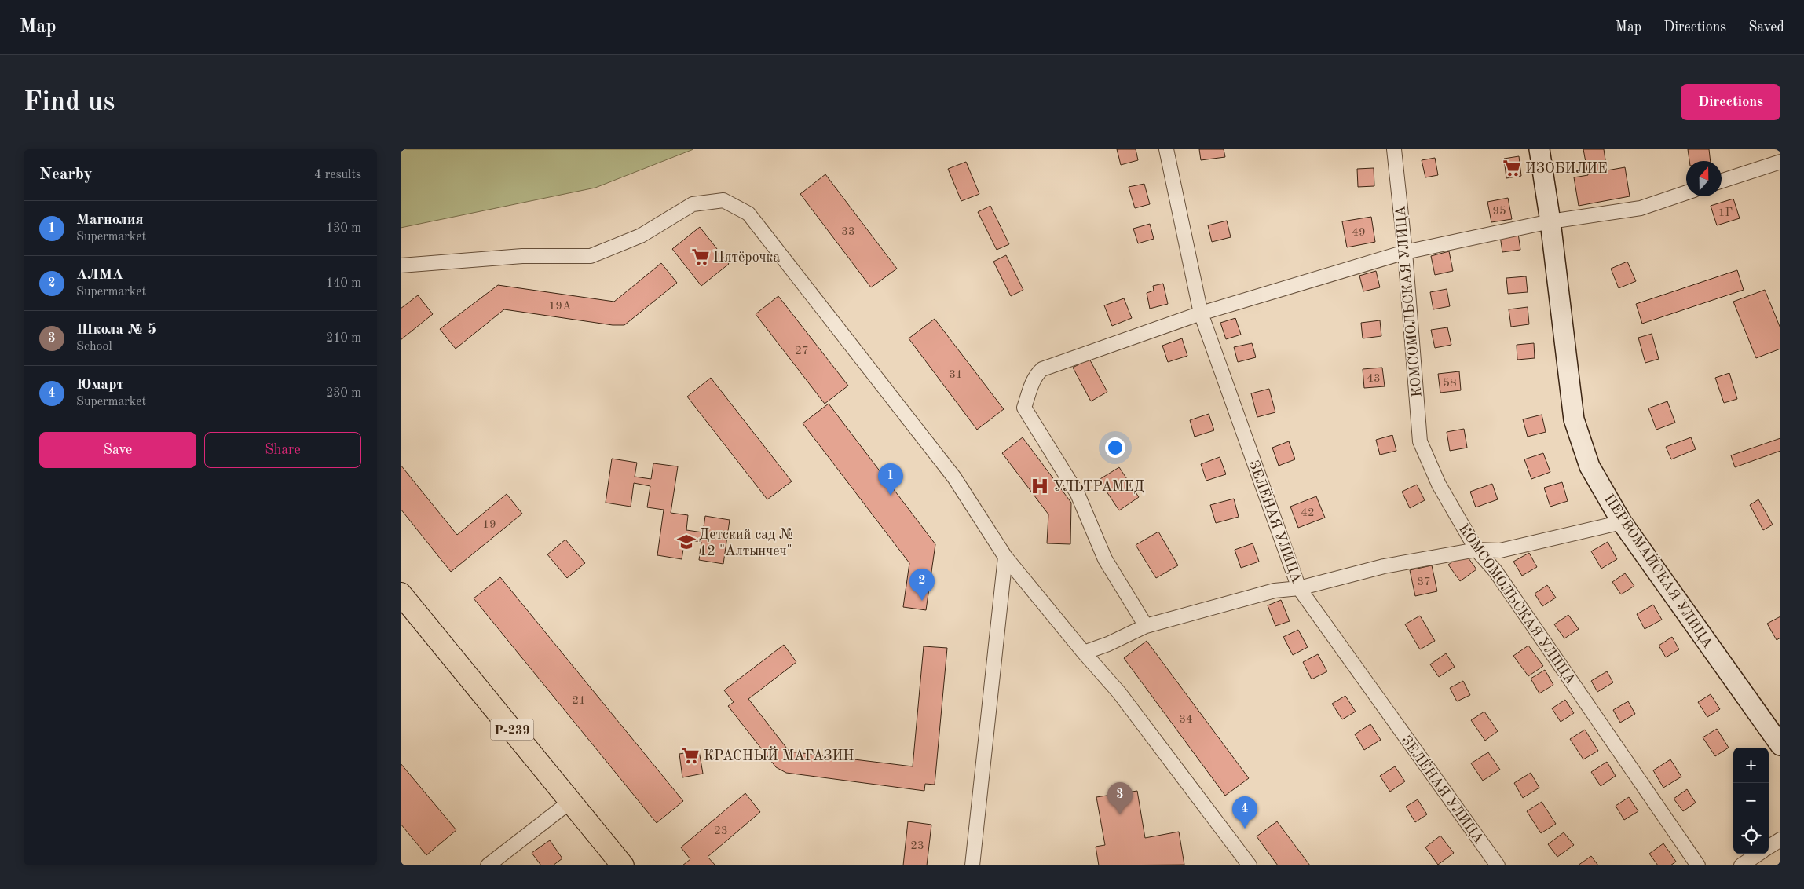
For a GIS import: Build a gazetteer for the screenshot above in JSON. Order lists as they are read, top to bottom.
{
  "streets": {
    "highway": ["Р-239"],
    "street": ["КОМСОМОЛЬСКАЯ УЛИЦА", "ЗЕЛЁНАЯ УЛИЦА", "ПЕРВОМАЙСКАЯ УЛИЦА"]
  },
  "places": {
    "supermarket": ["ИЗОБИЛИЕ", "Пятёрочка", "КРАСНЫЙ МАГАЗИН"],
    "hospital": ["УЛЬТРАМЕД"],
    "school or university": ["Детский сад № 12 \"Алтынчеч\""]
  },
  "house_numbers": [
    "95",
    "1Г",
    "33",
    "49",
    "19А",
    "27",
    "31",
    "43",
    "58",
    "42",
    "19",
    "37",
    "21",
    "34",
    "23",
    "23"
  ],
  "north": "top",
  "page": {
    "header": "Map",
    "nav": ["Map", "Directions", "Saved"],
    "buttons": [
      "Directions",
      ["Save", "Share"]
    ],
    "title": "Find us",
    "heading": ["Nearby", "4 results"],
    "list": [
      {
        "mark": "1",
        "name": "Магнолия",
        "note": "Supermarket",
        "value": "130 m"
      },
      {
        "mark": "2",
        "name": "АЛМА",
        "note": "Supermarket",
        "value": "140 m"
      },
      {
        "mark": "3",
        "name": "Школа № 5",
        "note": "School",
        "value": "210 m"
      },
      {
        "mark": "4",
        "name": "Юмарт",
        "note": "Supermarket",
        "value": "230 m"
      }
    ],
    "pins": [
      "1",
      "2",
      "3",
      "4"
    ],
    "map_buttons": ["+", "−"]
  }
}
